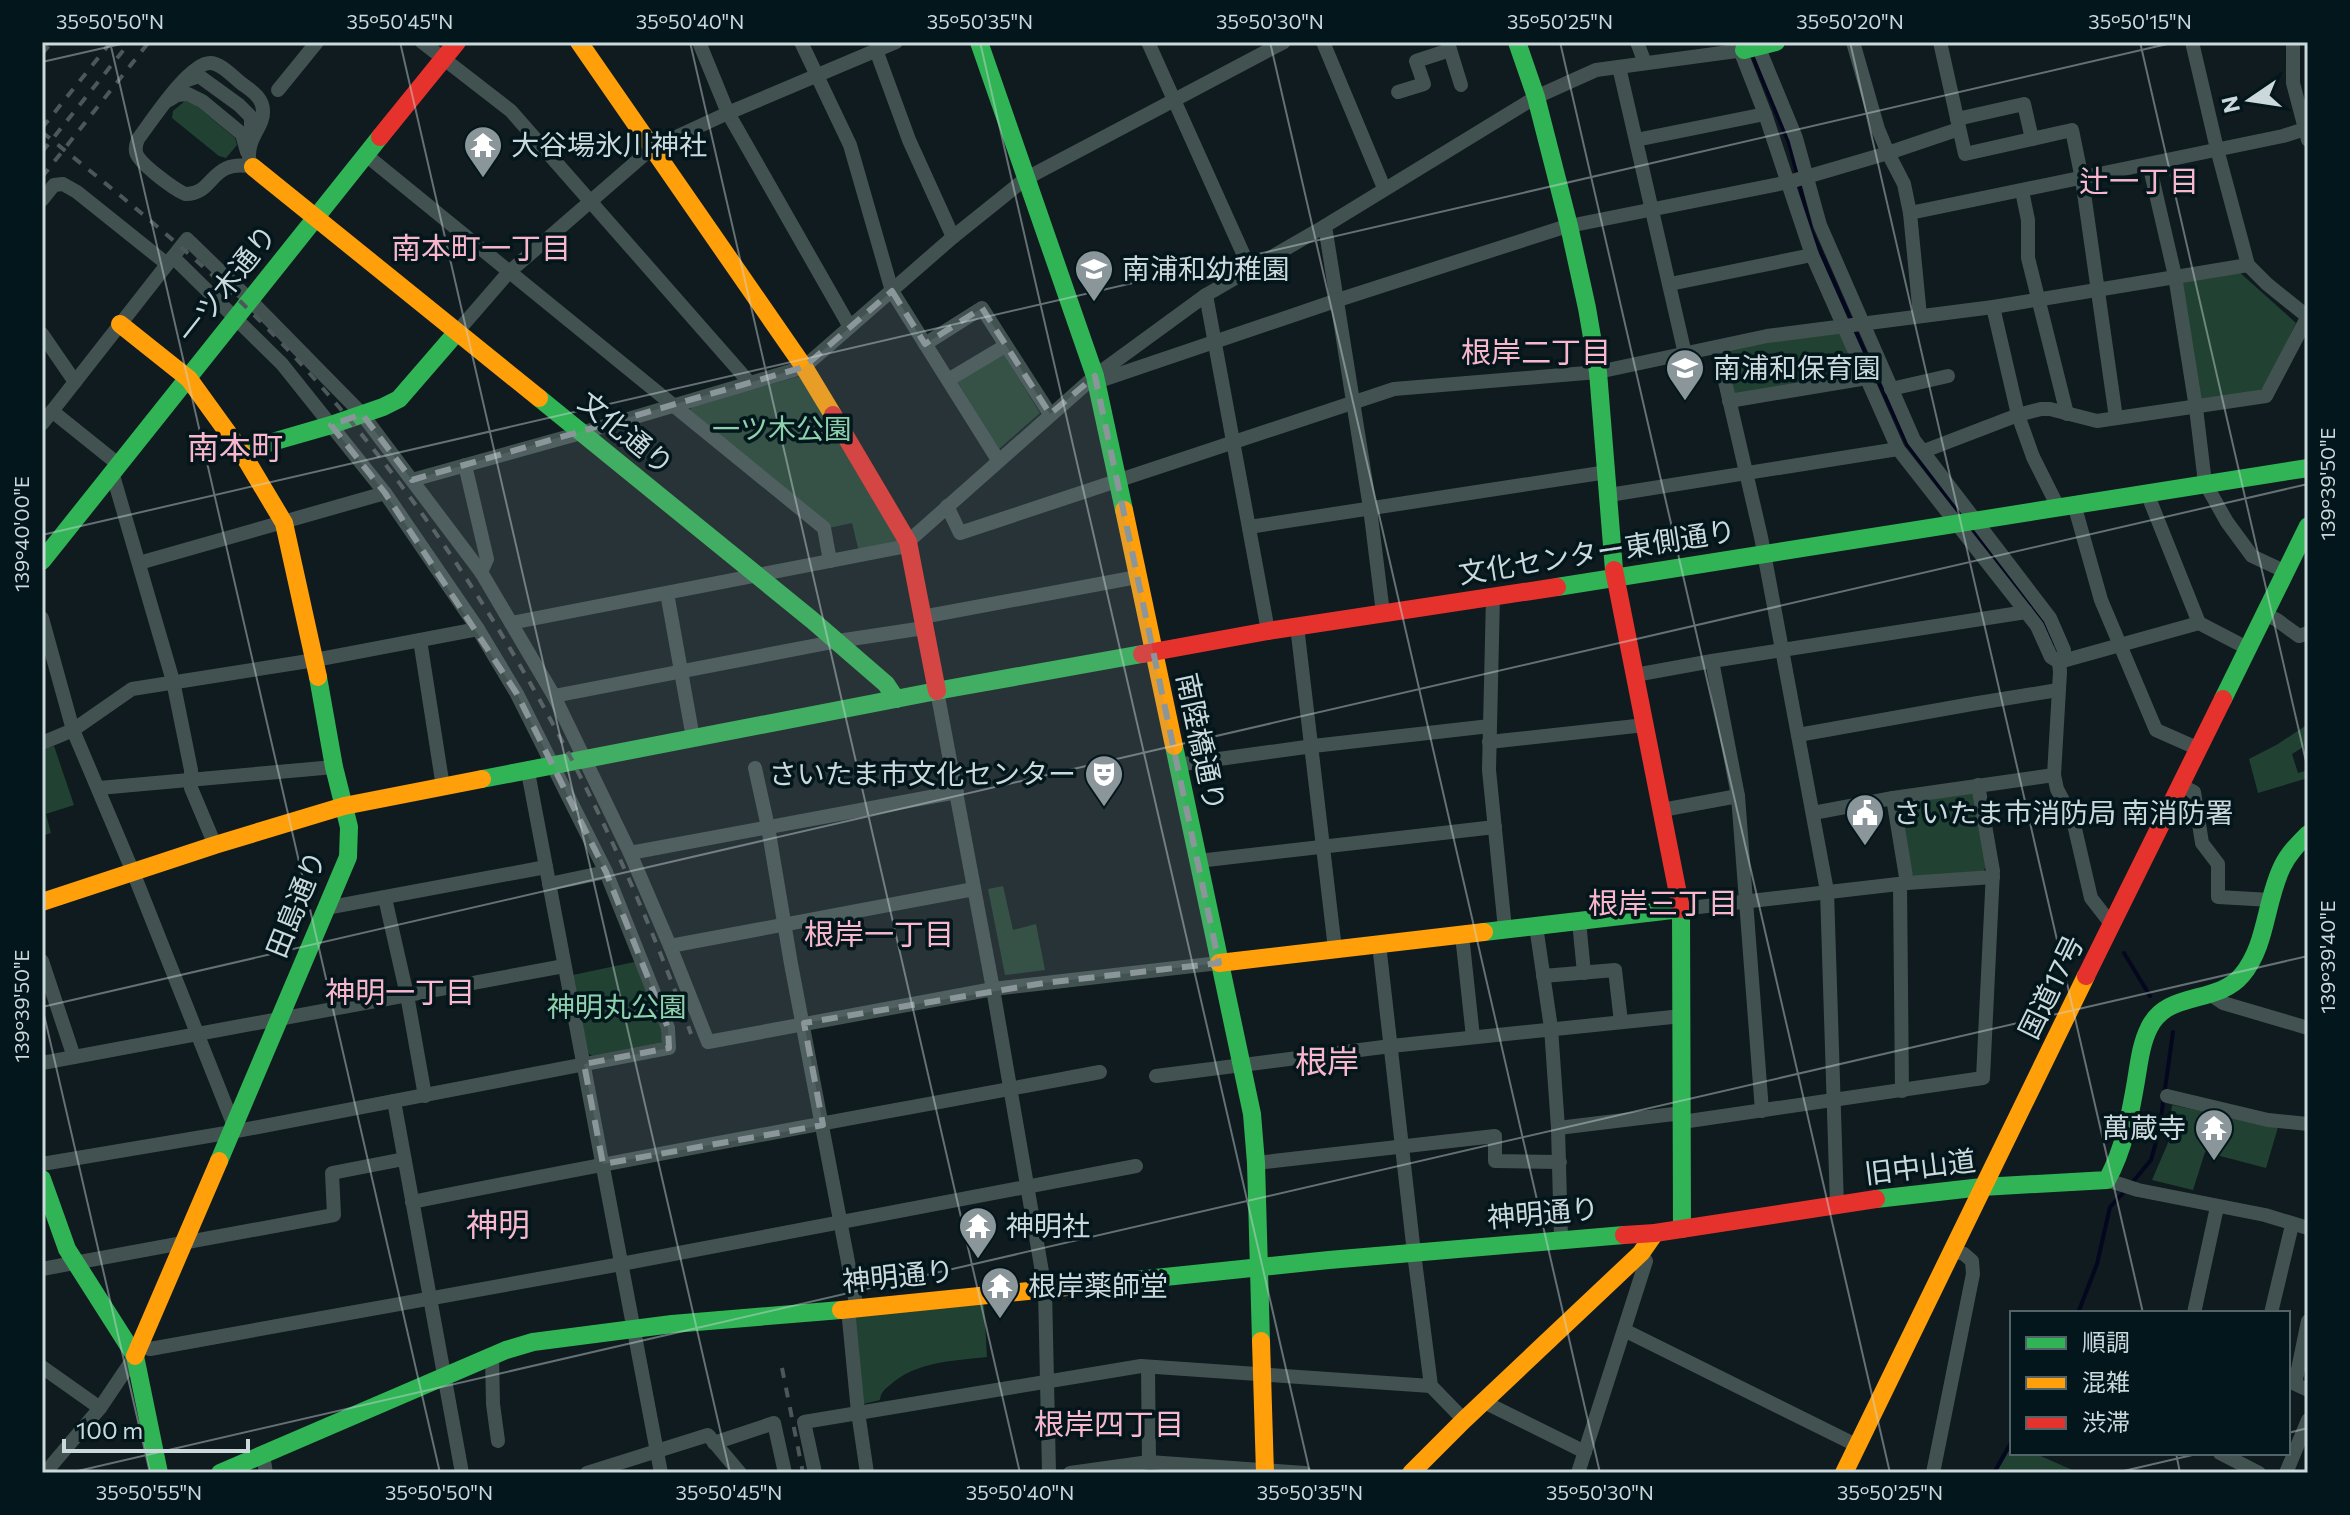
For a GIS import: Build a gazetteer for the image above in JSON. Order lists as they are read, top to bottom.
{
  "streets": {
    "main road": [
      "一ツ木通り",
      "文化通り",
      "文化センター東側通り",
      "南陸橋通り",
      "田島通り",
      "国道17号",
      "旧中山道",
      "神明通り"
    ]
  },
  "crossings": [
    ["一ツ木通り", "文化通り"],
    ["一ツ木通り", "田島通り"],
    ["文化通り", "文化センター東側通り"],
    ["文化センター東側通り", "南陸橋通り"],
    ["文化センター東側通り", "田島通り"],
    ["南陸橋通り", "神明通り"],
    ["国道17号", "旧中山道"],
    ["旧中山道", "神明通り"]
  ],
  "districts": [
    "辻一丁目",
    "南本町一丁目",
    "根岸二丁目",
    "南本町",
    "根岸三丁目",
    "根岸一丁目",
    "神明一丁目",
    "根岸",
    "神明",
    "根岸四丁目"
  ],
  "parks": ["一ツ木公園", "神明丸公園"],
  "places": {
    "temple": [
      "大谷場氷川神社",
      "萬蔵寺",
      "神明社",
      "根岸薬師堂"
    ],
    "school or university": ["南浦和幼稚園", "南浦和保育園"],
    "theatre": ["さいたま市文化センター"],
    "public building": ["さいたま市消防局 南消防署"]
  },
  "legend": ["順調", "混雑", "渋滞"],
  "scale_bar": "100 m",
  "north": "left",
  "coordinates": [
    "35°50'50\"N",
    "35°50'45\"N",
    "35°50'40\"N",
    "35°50'35\"N",
    "35°50'30\"N",
    "35°50'25\"N",
    "35°50'20\"N",
    "35°50'15\"N",
    "139°39'50\"E",
    "139°40'00\"E",
    "139°39'40\"E",
    "35°50'55\"N"
  ]
}
